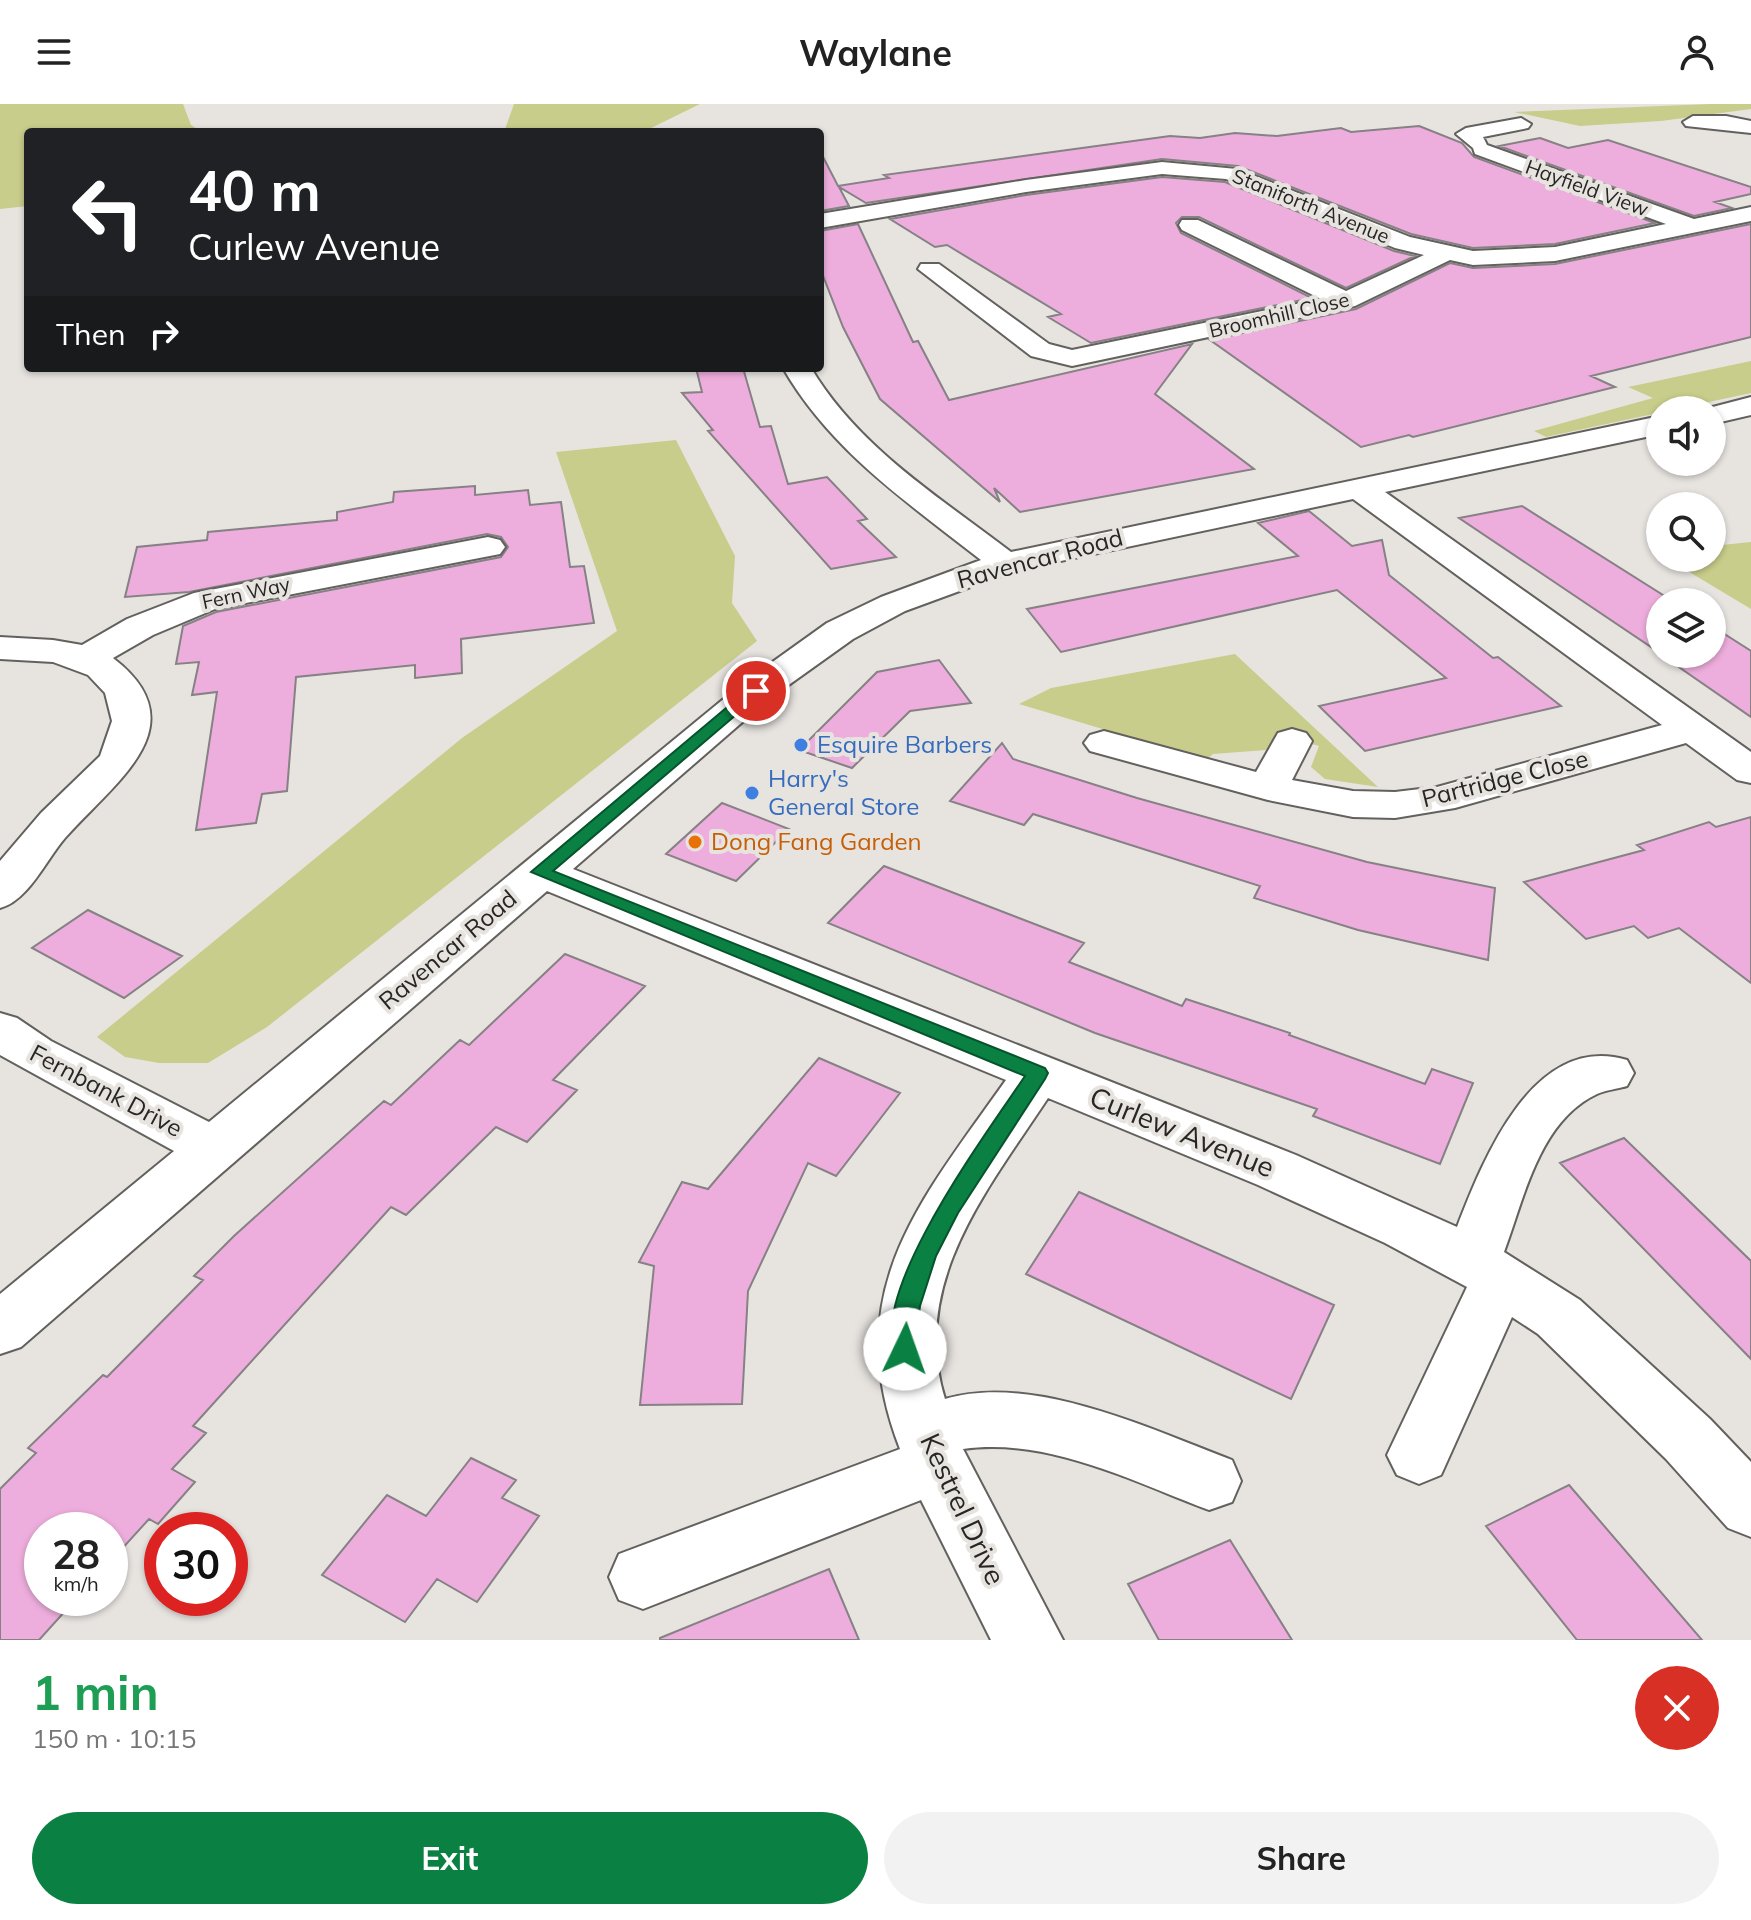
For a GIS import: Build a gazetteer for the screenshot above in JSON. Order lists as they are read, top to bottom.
{
  "streets": {
    "street": [
      "Hayfield View",
      "Staniforth Avenue",
      "Broomhill Close",
      "Ravencar Road",
      "Fern Way",
      "Partridge Close",
      "Fernbank Drive",
      "Curlew Avenue",
      "Kestrel Drive"
    ]
  },
  "crossings": [
    ["Hayfield View", "Staniforth Avenue"],
    ["Staniforth Avenue", "Broomhill Close"],
    ["Ravencar Road", "Fernbank Drive"],
    ["Ravencar Road", "Curlew Avenue"],
    ["Curlew Avenue", "Kestrel Drive"]
  ],
  "places": ["Esquire Barbers", "Harry's General Store", "Dong Fang Garden"],
  "page": {
    "header": "Waylane",
    "turn": ["40 m", "Curlew Avenue"],
    "then": "Then",
    "speed": "28 km/h",
    "limit": "30",
    "heading": ["1 min", "150 m · 10:15"],
    "buttons": ["Exit", "Share"]
  }
}
